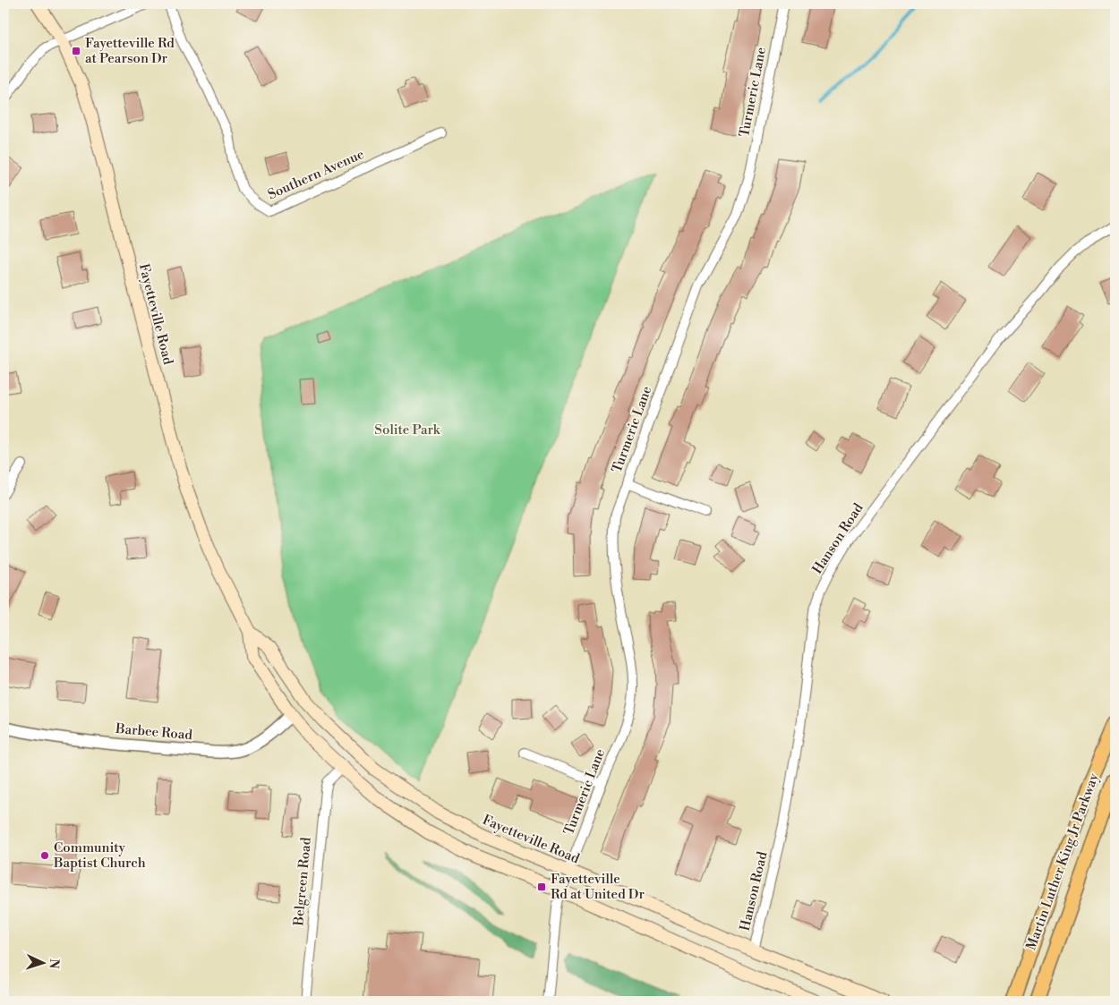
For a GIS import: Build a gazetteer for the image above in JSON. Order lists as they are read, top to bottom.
{
  "streets": {
    "main road": ["Fayetteville Road", "Martin Luther King Jr Parkway"],
    "street": [
      "Turmeric Lane",
      "Southern Avenue",
      "Hanson Road",
      "Barbee Road",
      "Belgreen Road"
    ]
  },
  "crossings": [
    ["Turmeric Lane", "Fayetteville Road"],
    ["Fayetteville Road", "Hanson Road"],
    ["Fayetteville Road", "Barbee Road"],
    ["Fayetteville Road", "Belgreen Road"]
  ],
  "parks": ["Solite Park"],
  "places": {
    "transit": ["Fayetteville Rd at Pearson Dr", "Fayetteville Rd at United Dr"],
    "other": ["Community Baptist Church"]
  },
  "north": "right"
}
